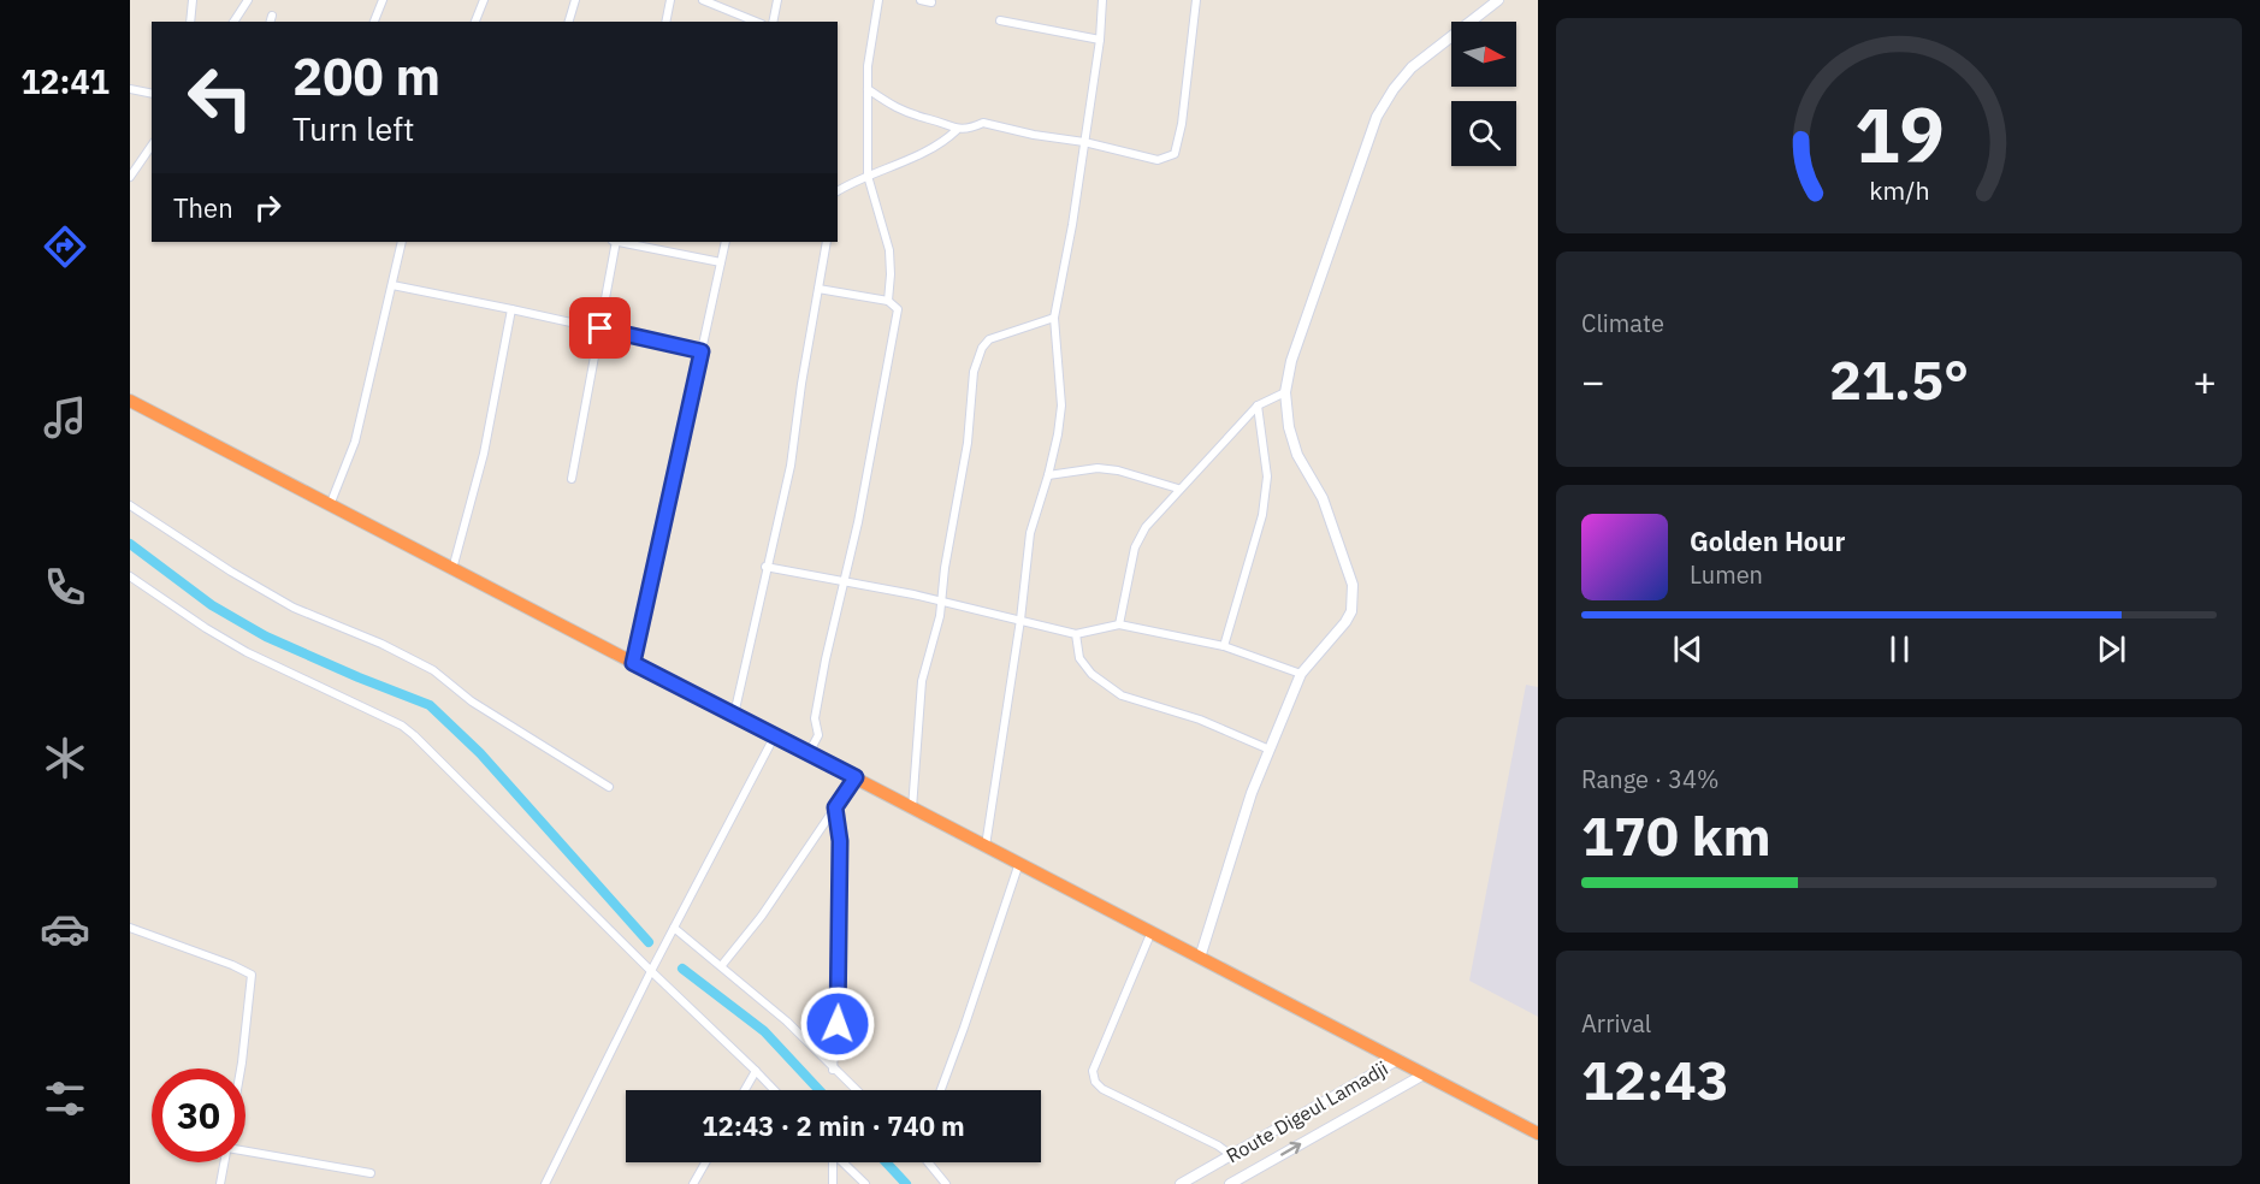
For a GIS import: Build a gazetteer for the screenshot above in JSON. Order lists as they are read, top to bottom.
{
  "streets": {
    "street": ["Route Digeul Lamadji"]
  },
  "north": "right",
  "page": {
    "tabs": "12:41",
    "turn": ["200 m", "Turn left"],
    "then": "Then",
    "tile": [
      "Climate",
      ["Range · 34%", "170 km"],
      ["Arrival", "12:43"]
    ],
    "heat": ["−", "21.5°", "+"],
    "song": ["Golden Hour", "Lumen"],
    "limit": "30",
    "trip": "12:43 · 2 min · 740 m",
    "gauge": ["19", "km/h"]
  }
}
